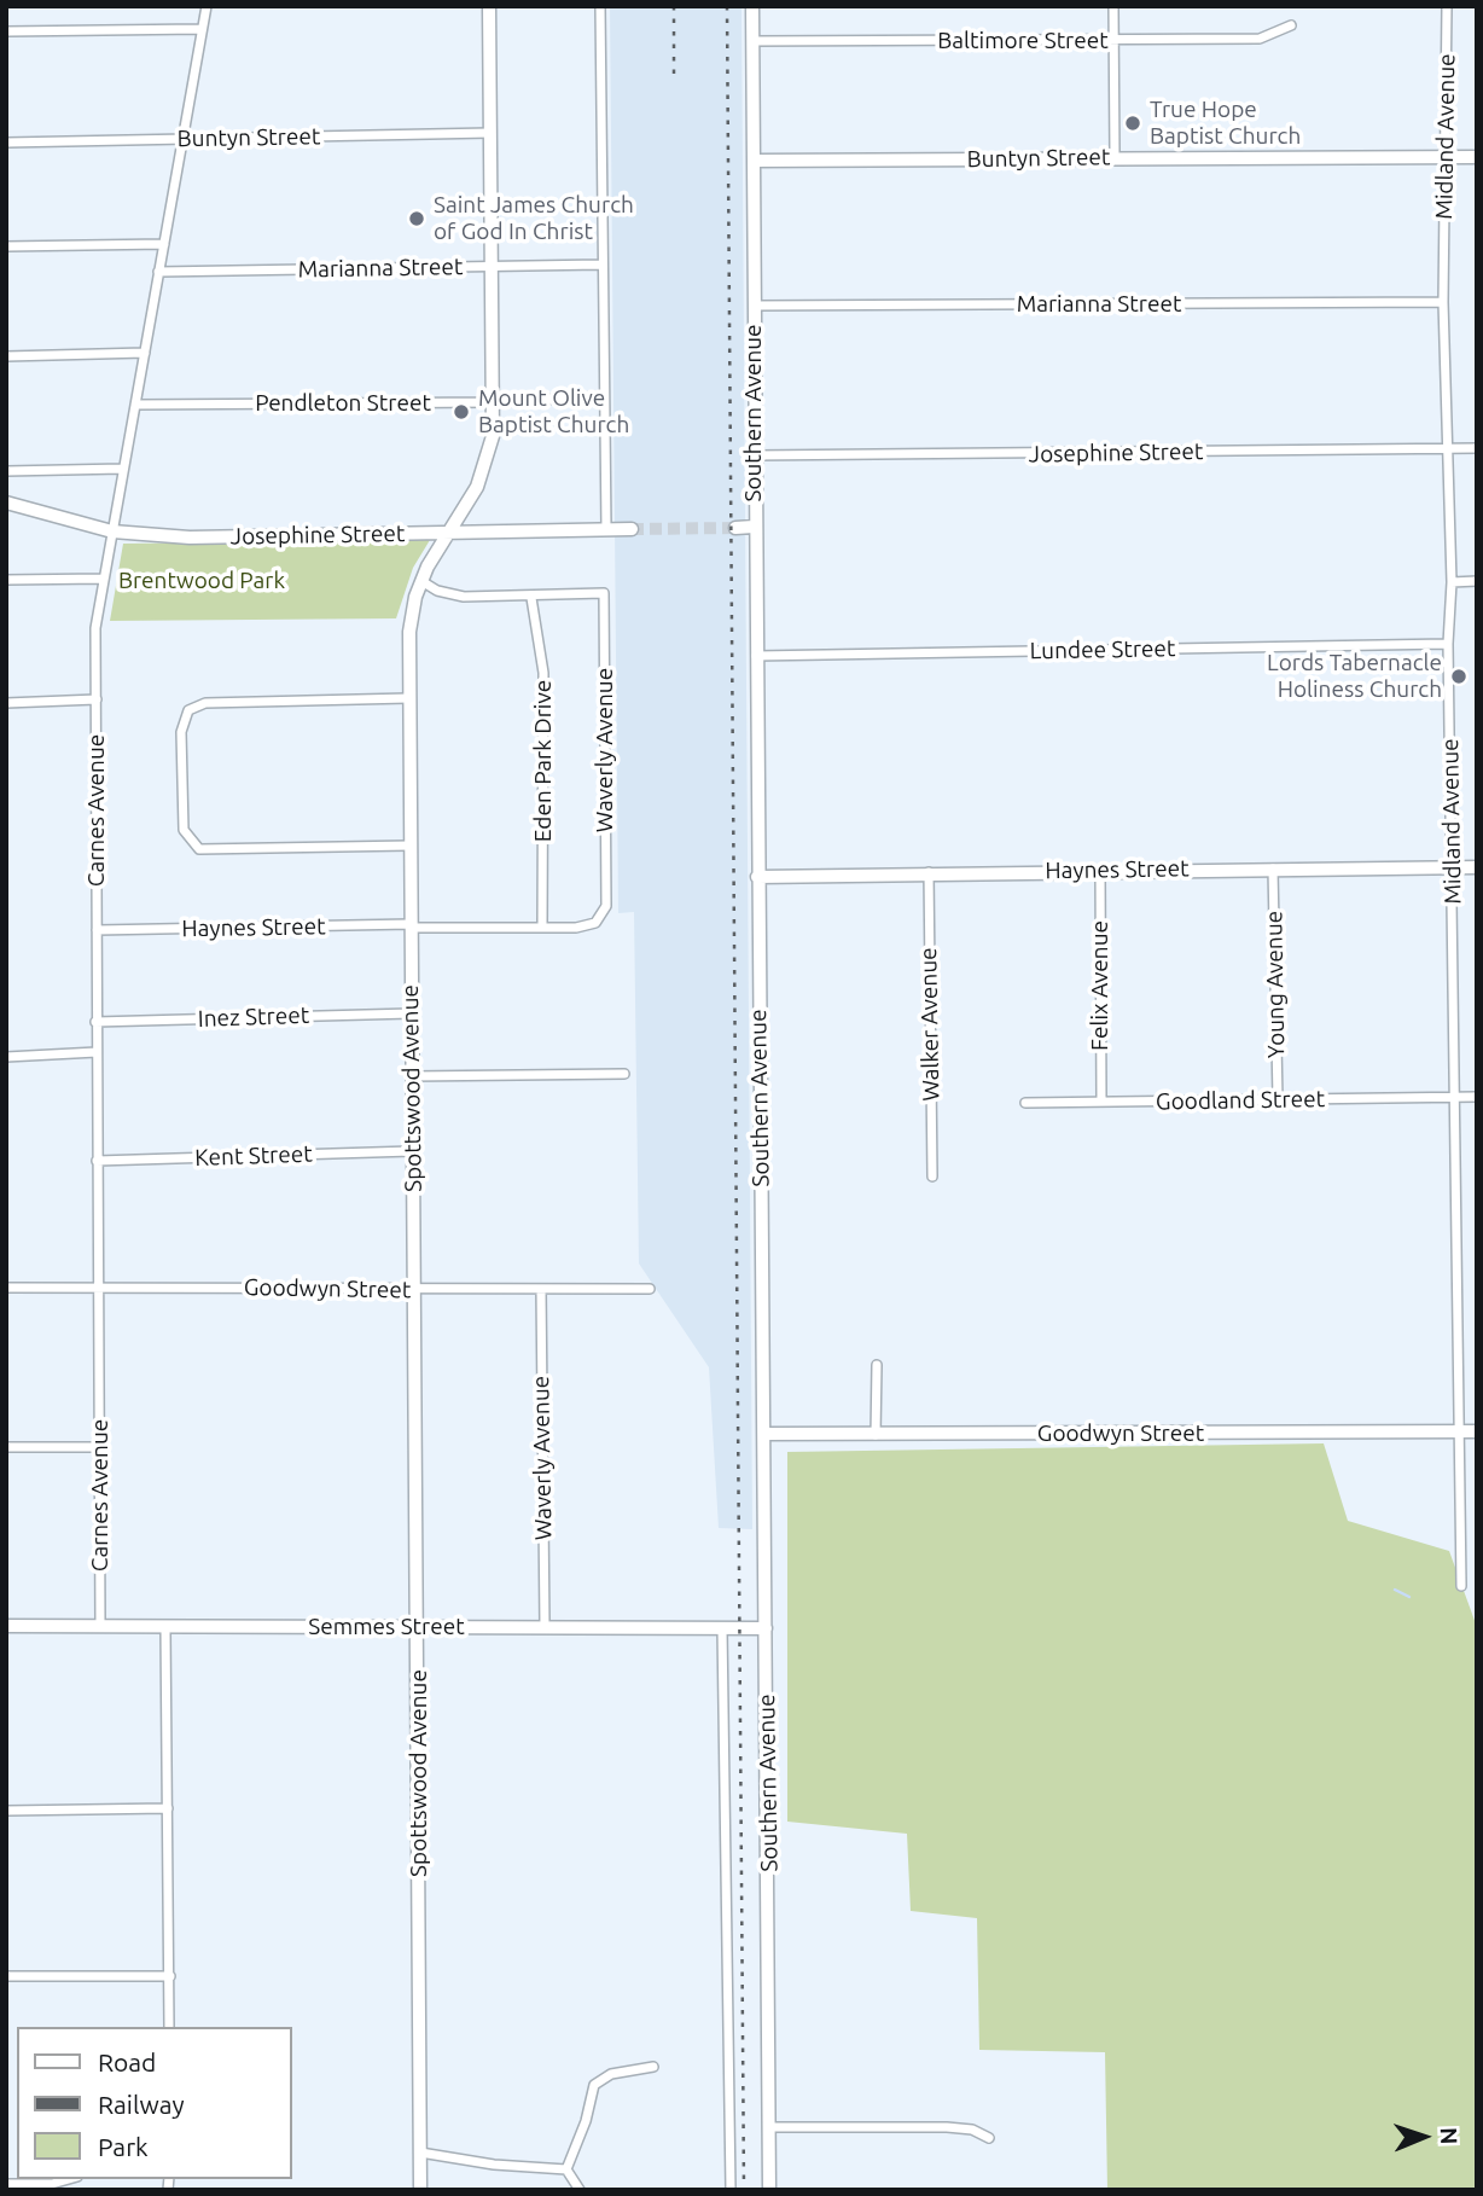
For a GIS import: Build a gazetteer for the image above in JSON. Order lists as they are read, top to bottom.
{
  "streets": {
    "street": [
      "Baltimore Street",
      "Midland Avenue",
      "Buntyn Street",
      "Marianna Street",
      "Pendleton Street",
      "Southern Avenue",
      "Josephine Street",
      "Lundee Street",
      "Waverly Avenue",
      "Eden Park Drive",
      "Carnes Avenue",
      "Haynes Street",
      "Young Avenue",
      "Felix Avenue",
      "Inez Street",
      "Walker Avenue",
      "Spottswood Avenue",
      "Goodland Street",
      "Kent Street",
      "Goodwyn Street",
      "Semmes Street"
    ]
  },
  "crossings": [
    ["Baltimore Street", "Southern Avenue"],
    ["Midland Avenue", "Buntyn Street"],
    ["Midland Avenue", "Marianna Street"],
    ["Midland Avenue", "Josephine Street"],
    ["Midland Avenue", "Lundee Street"],
    ["Midland Avenue", "Haynes Street"],
    ["Midland Avenue", "Goodland Street"],
    ["Midland Avenue", "Goodwyn Street"],
    ["Buntyn Street", "Southern Avenue"],
    ["Buntyn Street", "Carnes Avenue"],
    ["Buntyn Street", "Spottswood Avenue"],
    ["Marianna Street", "Southern Avenue"],
    ["Marianna Street", "Carnes Avenue"],
    ["Marianna Street", "Spottswood Avenue"],
    ["Pendleton Street", "Carnes Avenue"],
    ["Pendleton Street", "Spottswood Avenue"],
    ["Southern Avenue", "Josephine Street"],
    ["Southern Avenue", "Lundee Street"],
    ["Southern Avenue", "Haynes Street"],
    ["Southern Avenue", "Goodwyn Street"],
    ["Southern Avenue", "Semmes Street"],
    ["Josephine Street", "Carnes Avenue"],
    ["Josephine Street", "Spottswood Avenue"],
    ["Waverly Avenue", "Eden Park Drive"],
    ["Waverly Avenue", "Haynes Street"],
    ["Waverly Avenue", "Goodwyn Street"],
    ["Waverly Avenue", "Semmes Street"],
    ["Eden Park Drive", "Haynes Street"],
    ["Carnes Avenue", "Haynes Street"],
    ["Carnes Avenue", "Inez Street"],
    ["Carnes Avenue", "Kent Street"],
    ["Carnes Avenue", "Goodwyn Street"],
    ["Carnes Avenue", "Semmes Street"],
    ["Haynes Street", "Young Avenue"],
    ["Haynes Street", "Felix Avenue"],
    ["Haynes Street", "Walker Avenue"],
    ["Haynes Street", "Spottswood Avenue"],
    ["Young Avenue", "Goodland Street"],
    ["Felix Avenue", "Goodland Street"],
    ["Inez Street", "Spottswood Avenue"],
    ["Spottswood Avenue", "Kent Street"],
    ["Spottswood Avenue", "Goodwyn Street"],
    ["Spottswood Avenue", "Semmes Street"]
  ],
  "parks": ["Brentwood Park"],
  "places": [
    "True Hope Baptist Church",
    "Saint James Church of God In Christ",
    "Mount Olive Baptist Church",
    "Lords Tabernacle Holiness Church"
  ],
  "legend": ["Road", "Railway", "Park"],
  "north": "right"
}
